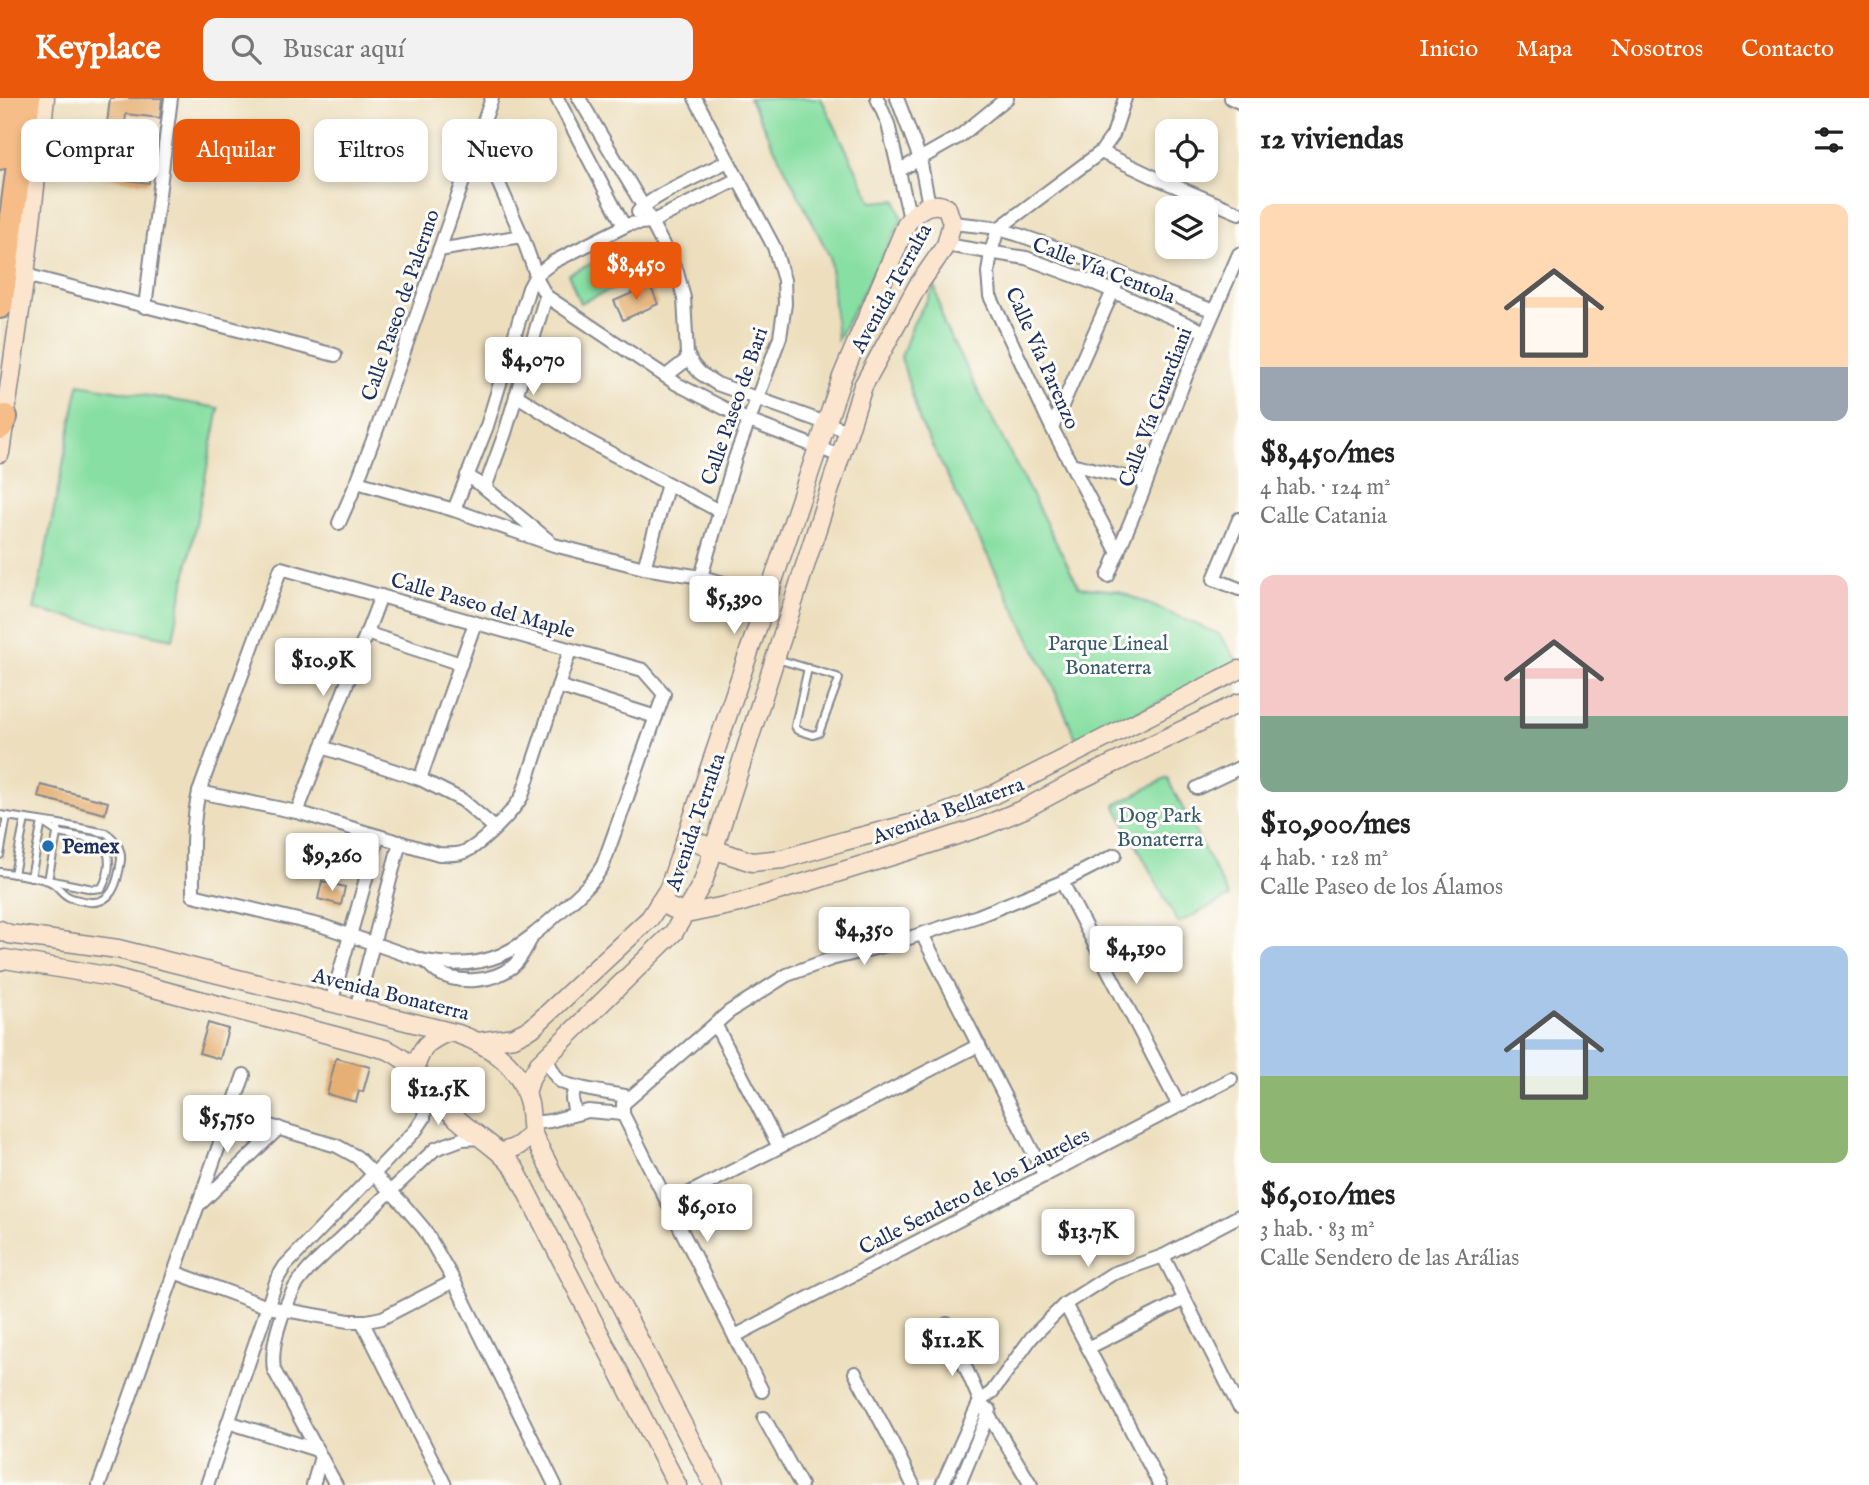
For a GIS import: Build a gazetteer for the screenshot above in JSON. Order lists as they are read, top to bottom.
{
  "streets": {
    "street": [
      "Calle Vía Centola",
      "Avenida Terralta",
      "Calle Paseo de Palermo",
      "Calle Vía Parenzo",
      "Calle Paseo de Bari",
      "Calle Vía Guardiani",
      "Calle Paseo del Maple",
      "Avenida Bellaterra",
      "Avenida Bonaterra",
      "Calle Sendero de los Laureles"
    ]
  },
  "crossings": [
    ["Calle Vía Centola", "Avenida Terralta"],
    ["Calle Vía Centola", "Calle Vía Parenzo"],
    ["Calle Vía Centola", "Calle Vía Guardiani"],
    ["Avenida Terralta", "Avenida Bellaterra"],
    ["Avenida Terralta", "Avenida Bonaterra"],
    ["Calle Vía Parenzo", "Calle Vía Guardiani"]
  ],
  "parks": ["Parque Lineal Bonaterra", "Dog Park Bonaterra"],
  "places": ["Pemex"],
  "page": {
    "header": "Keyplace",
    "search": "Buscar aquí",
    "nav": [
      "Inicio",
      "Mapa",
      "Nosotros",
      "Contacto"
    ],
    "heading": "12 viviendas",
    "chip": [
      "Comprar",
      "Alquilar",
      "Filtros",
      "Nuevo"
    ],
    "list": [
      {
        "name": "$8,450/mes",
        "note": "4 hab. · 124 m² · Calle Catania"
      },
      {
        "name": "$10,900/mes",
        "note": "4 hab. · 128 m² · Calle Paseo de los Álamos"
      },
      {
        "name": "$6,010/mes",
        "note": "3 hab. · 83 m² · Calle Sendero de las Arálias"
      }
    ],
    "price": [
      "$8,450",
      "$4,070",
      "$5,390",
      "$10.9K",
      "$9,260",
      "$4,350",
      "$4,190",
      "$12.5K",
      "$5,750",
      "$6,010",
      "$13.7K",
      "$11.2K"
    ]
  }
}
